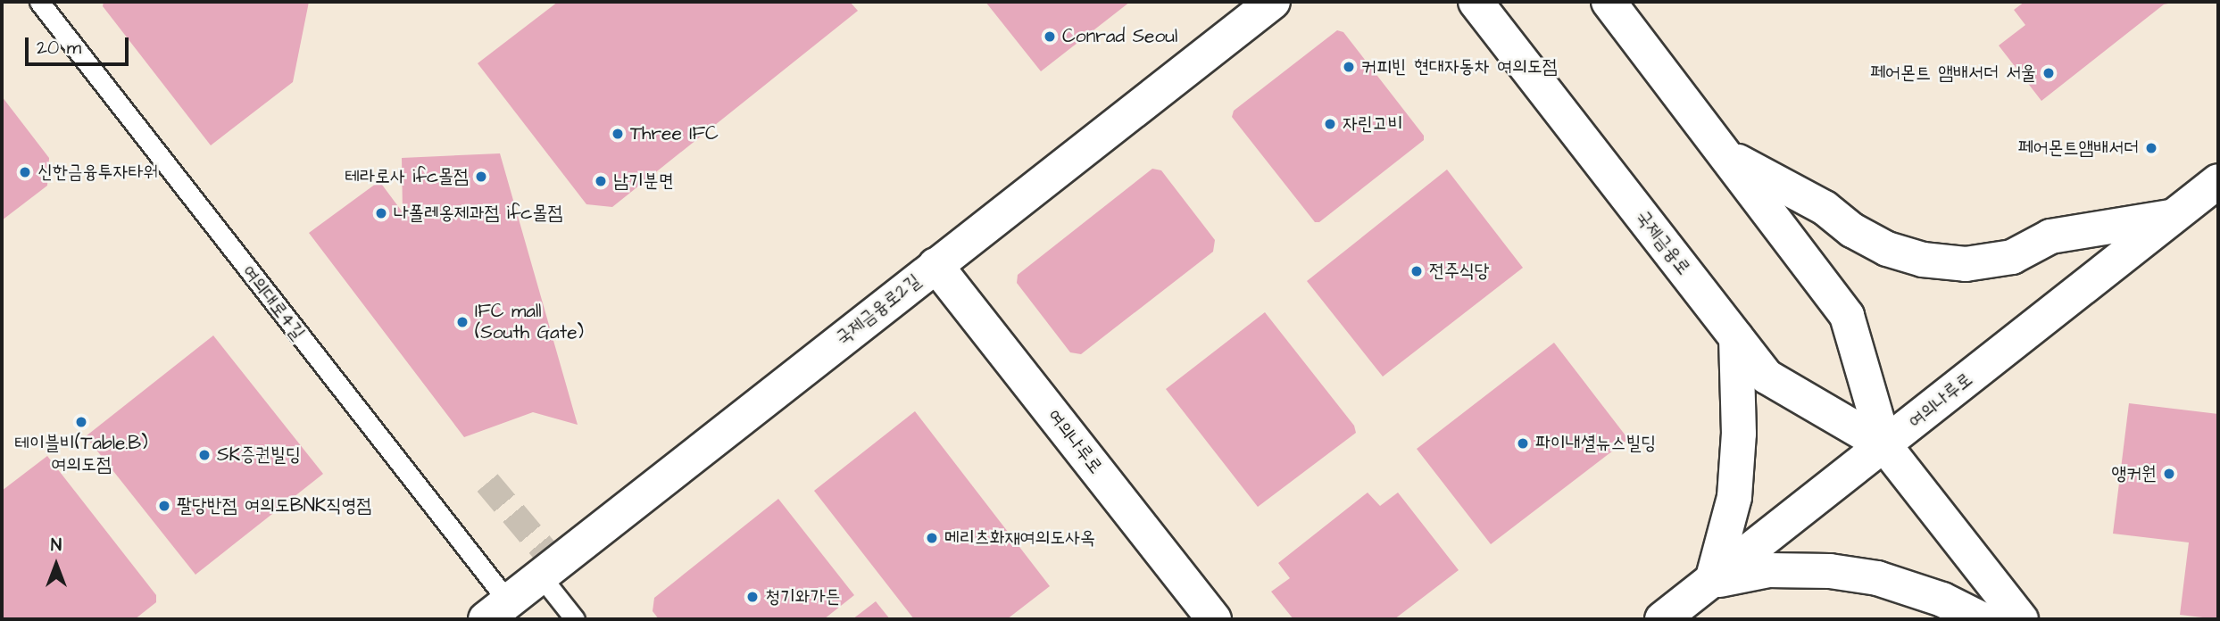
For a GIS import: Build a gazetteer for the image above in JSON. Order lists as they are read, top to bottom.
{
  "streets": {
    "street": ["국제금융로", "국제금융로2길", "여의나루로"],
    "lane": ["여의대로4길"]
  },
  "crossings": [
    ["국제금융로", "여의나루로"],
    ["여의대로4길", "국제금융로2길"],
    ["국제금융로2길", "여의나루로"]
  ],
  "places": [
    "Conrad Seoul",
    "커피빈 현대자동차 여의도점",
    "페어몬트 앰배서더 서울",
    "자린고비",
    "Three IFC",
    "페어몬트앰배서더",
    "신한금융투자타워",
    "테라로사 ifc몰점",
    "남기분면",
    "나폴레옹제과점 ifc몰점",
    "전주식당",
    "IFC mall (South Gate)",
    "테이블비(Table.B) 여의도점",
    "파이내셜뉴스빌딩",
    "SK증권빌딩",
    "앵커원",
    "팔당반점 여의도BNK직영점",
    "메리츠화재여의도사옥",
    "청기와가든"
  ],
  "scale_bar": "20 m",
  "north": "top"
}
